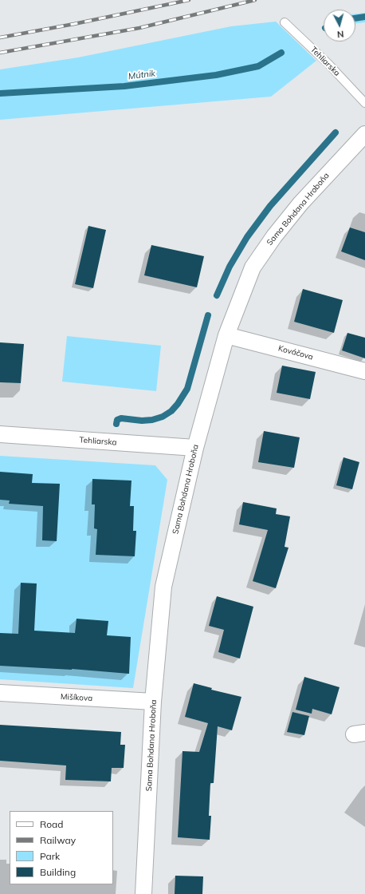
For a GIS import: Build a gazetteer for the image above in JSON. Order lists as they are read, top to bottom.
{
  "streets": {
    "street": [
      "Tehliarska",
      "Sama Bohdana Hroboňa",
      "Kováčova",
      "Mišíkova"
    ]
  },
  "crossings": [
    ["Tehliarska", "Sama Bohdana Hroboňa"],
    ["Sama Bohdana Hroboňa", "Kováčova"],
    ["Sama Bohdana Hroboňa", "Mišíkova"]
  ],
  "water": ["Mútnik"],
  "legend": [
    "Road",
    "Railway",
    "Park",
    "Building"
  ],
  "north": "bottom"
}
